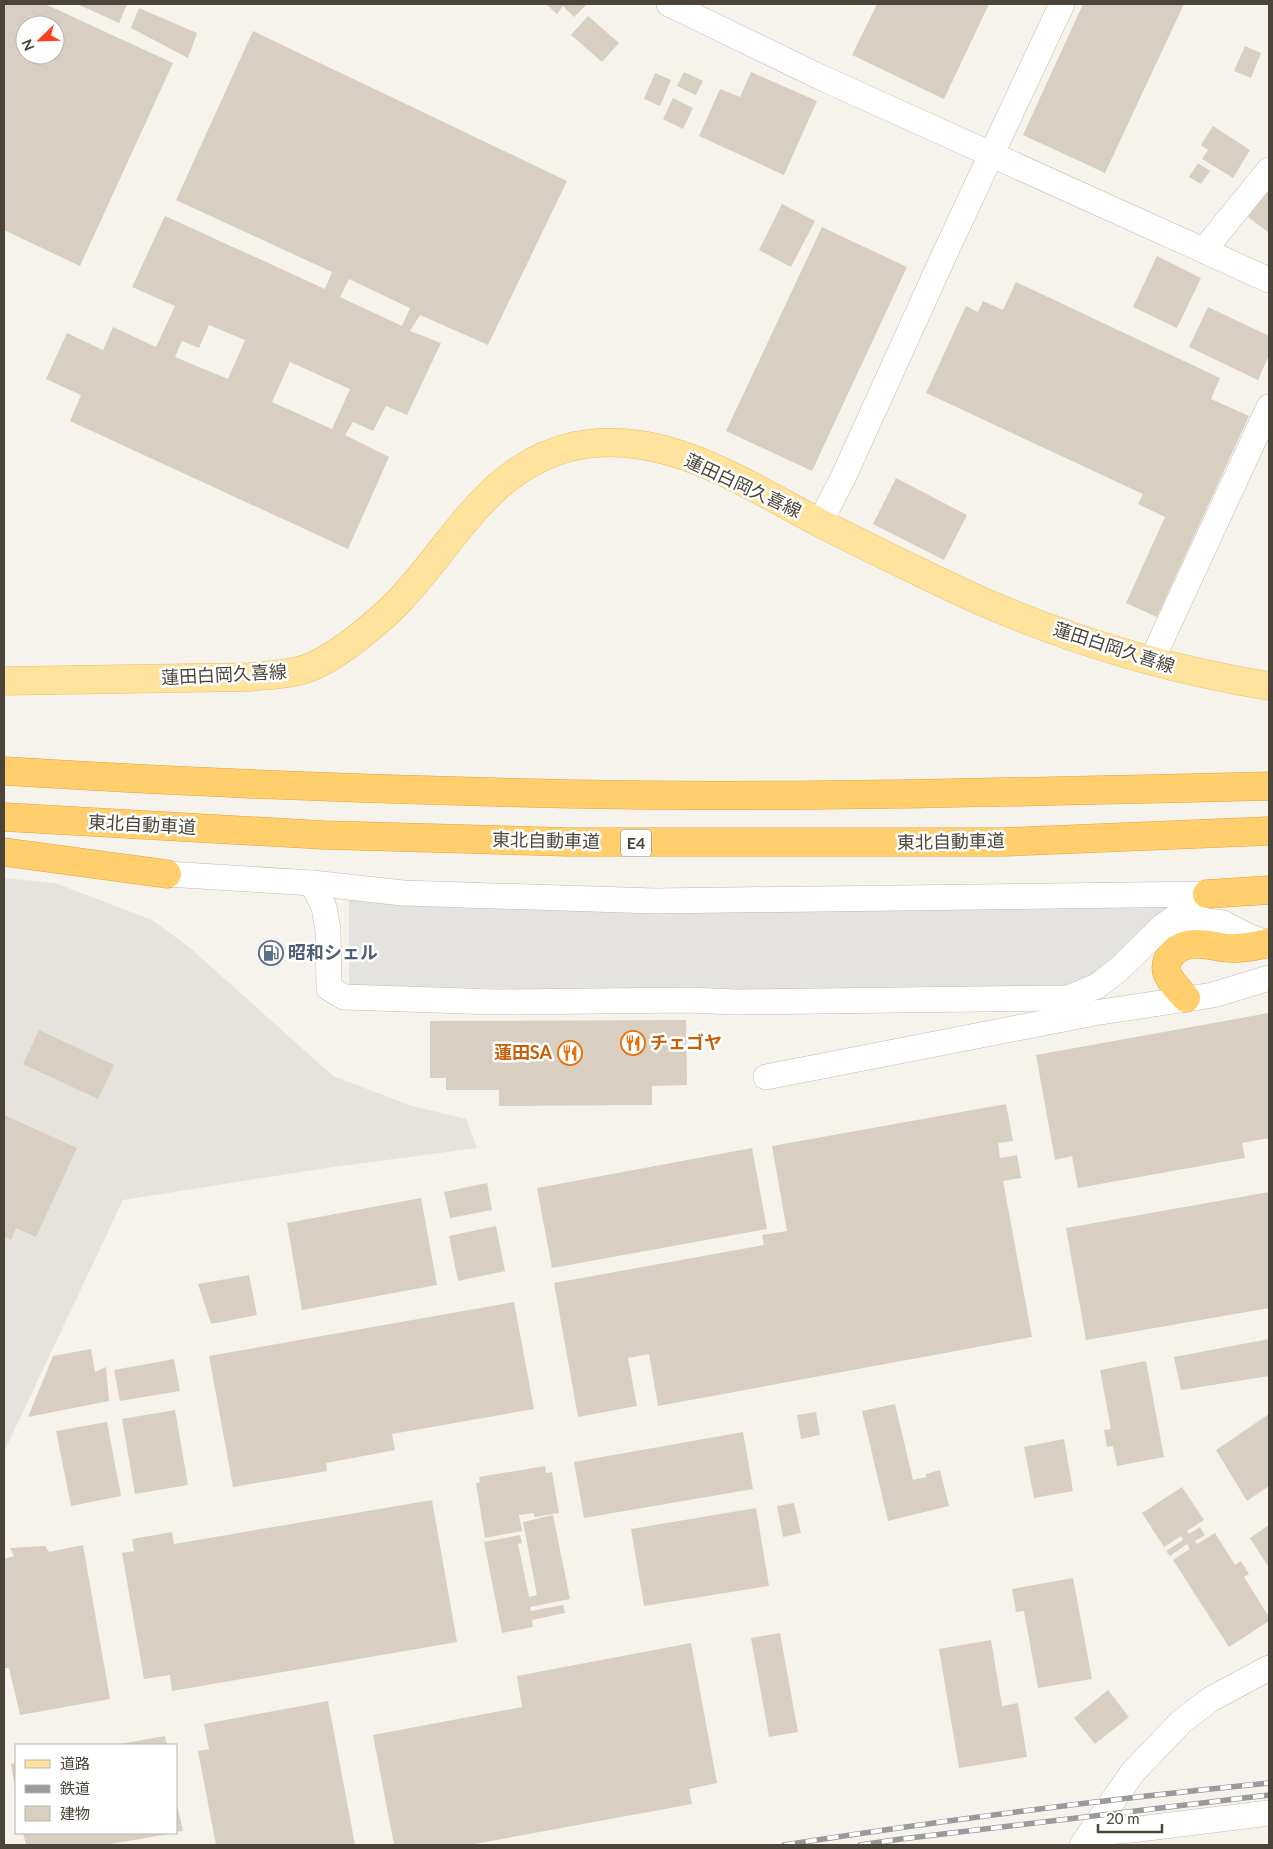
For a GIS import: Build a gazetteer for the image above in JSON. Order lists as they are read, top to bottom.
{
  "streets": {
    "highway": ["東北自動車道", "E4"],
    "main road": ["蓮田白岡久喜線"]
  },
  "places": {
    "fuel station": ["昭和シェル"],
    "restaurant": ["チェゴヤ", "蓮田SA"]
  },
  "legend": ["道路", "鉄道", "建物"],
  "scale_bar": "20 m",
  "north": "bottom left"
}
